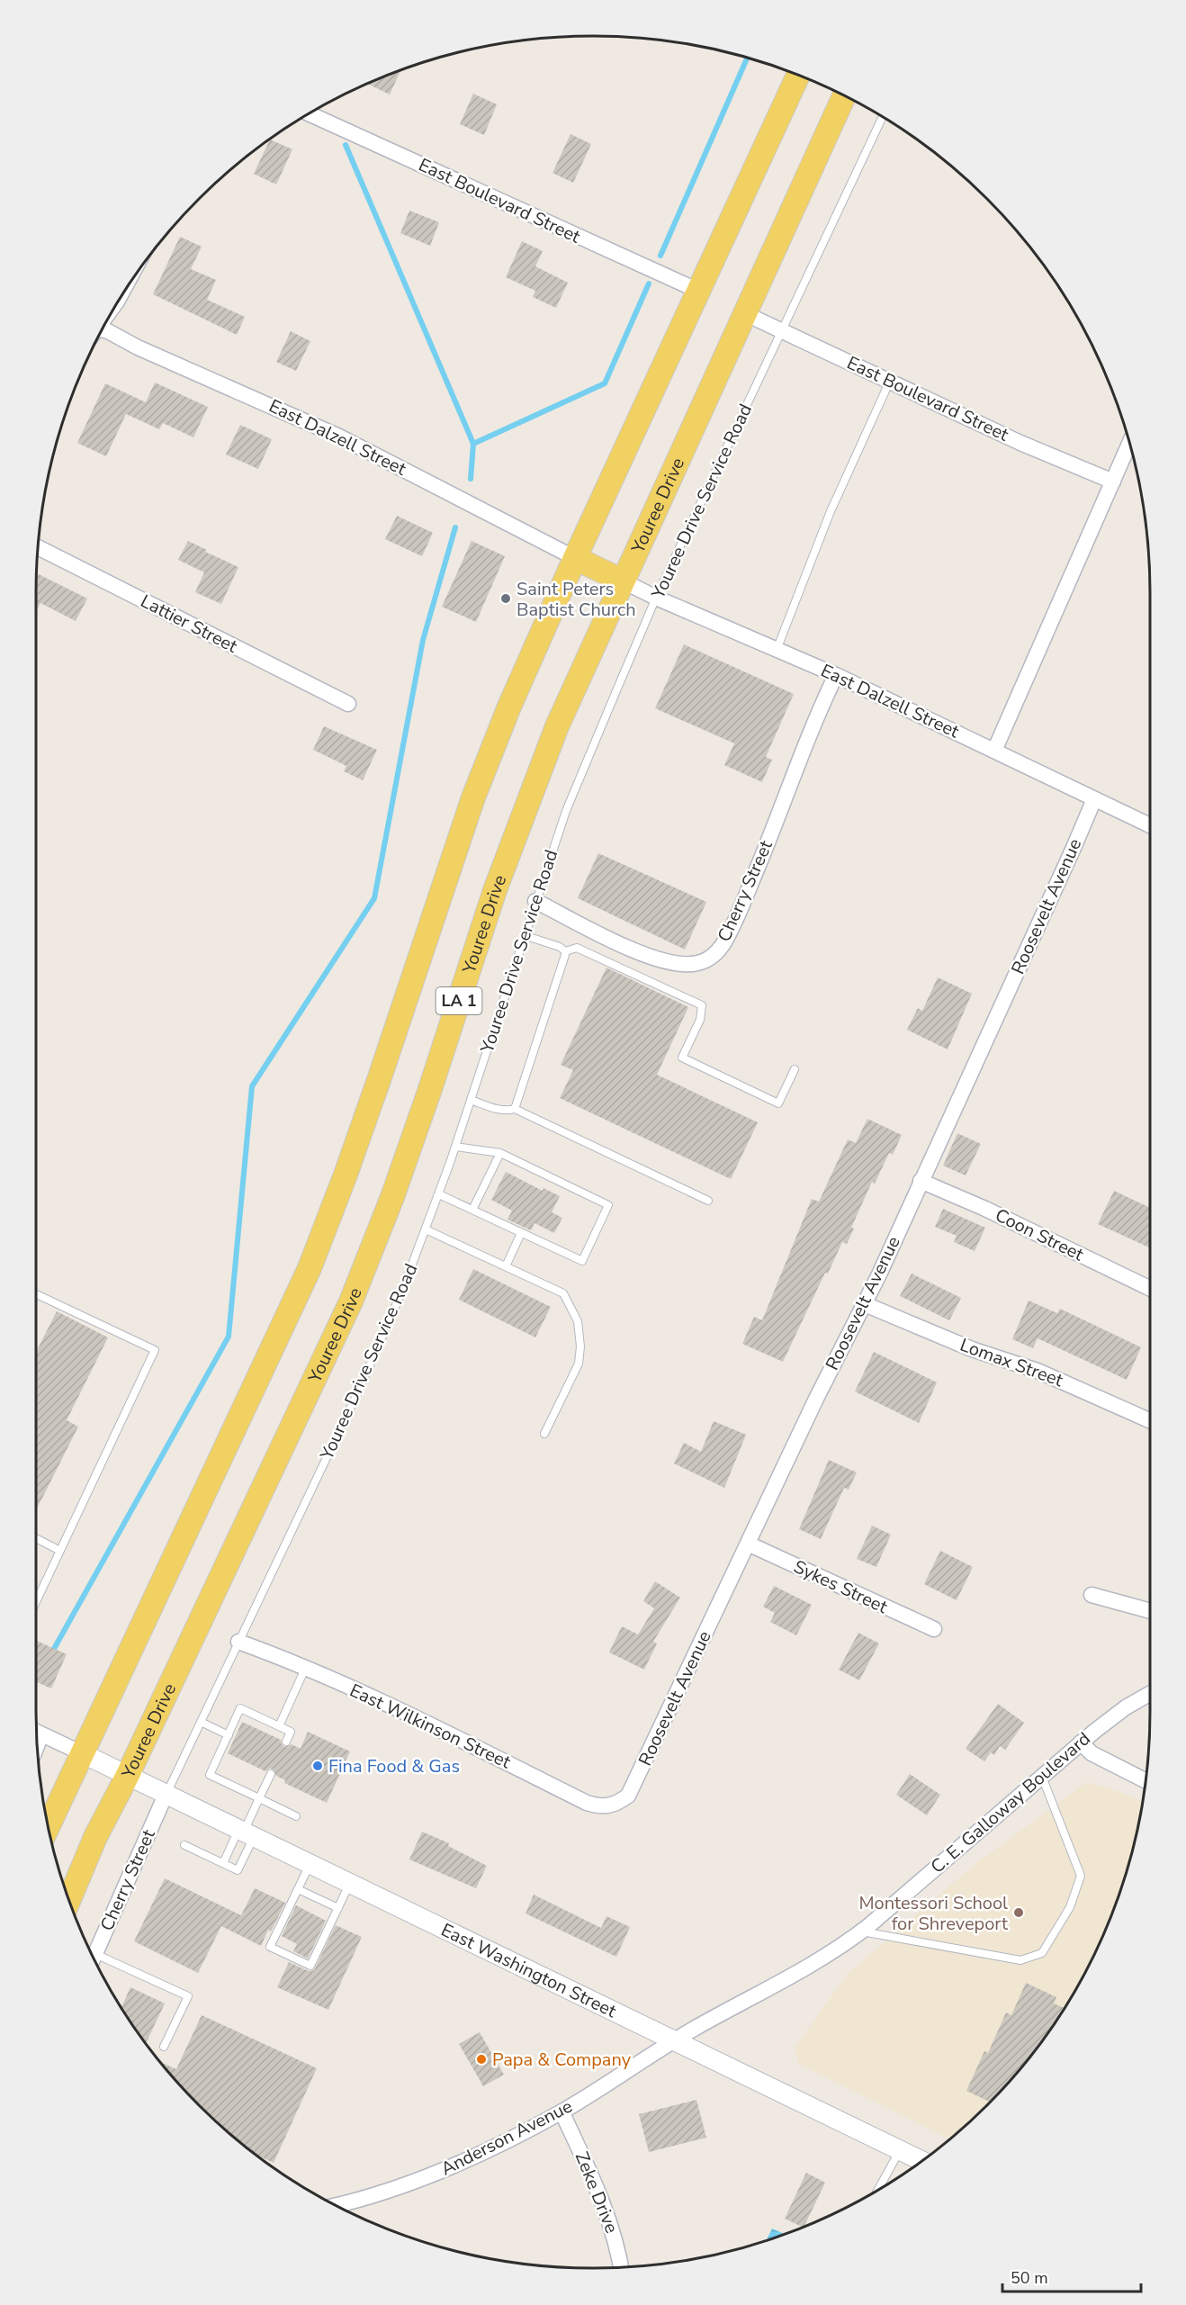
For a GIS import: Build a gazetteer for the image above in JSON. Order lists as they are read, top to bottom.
{
  "streets": {
    "main road": ["Youree Drive", "LA 1"],
    "street": [
      "East Boulevard Street",
      "East Dalzell Street",
      "Lattier Street",
      "Cherry Street",
      "Roosevelt Avenue",
      "Coon Street",
      "Lomax Street",
      "Sykes Street",
      "East Wilkinson Street",
      "C. E. Galloway Boulevard",
      "East Washington Street",
      "Anderson Avenue",
      "Zeke Drive"
    ],
    "lane": ["Youree Drive Service Road"]
  },
  "crossings": [
    ["East Boulevard Street", "Youree Drive Service Road"],
    ["East Boulevard Street", "Youree Drive"],
    ["East Boulevard Street", "LA 1"],
    ["East Dalzell Street", "Youree Drive Service Road"],
    ["East Dalzell Street", "Youree Drive"],
    ["East Dalzell Street", "Cherry Street"],
    ["East Dalzell Street", "Roosevelt Avenue"],
    ["East Dalzell Street", "LA 1"],
    ["Youree Drive Service Road", "Cherry Street"],
    ["Youree Drive Service Road", "East Wilkinson Street"],
    ["Youree Drive Service Road", "East Washington Street"],
    ["Youree Drive", "East Washington Street"],
    ["Cherry Street", "East Washington Street"],
    ["Roosevelt Avenue", "Coon Street"],
    ["Roosevelt Avenue", "Lomax Street"],
    ["Roosevelt Avenue", "Sykes Street"],
    ["Roosevelt Avenue", "East Wilkinson Street"],
    ["LA 1", "East Washington Street"],
    ["C. E. Galloway Boulevard", "East Washington Street"],
    ["C. E. Galloway Boulevard", "Anderson Avenue"],
    ["East Washington Street", "Anderson Avenue"],
    ["Anderson Avenue", "Zeke Drive"]
  ],
  "places": [
    "Saint Peters Baptist Church",
    "Fina Food & Gas",
    "Montessori School for Shreveport",
    "Papa & Company"
  ],
  "scale_bar": "50 m"
}
